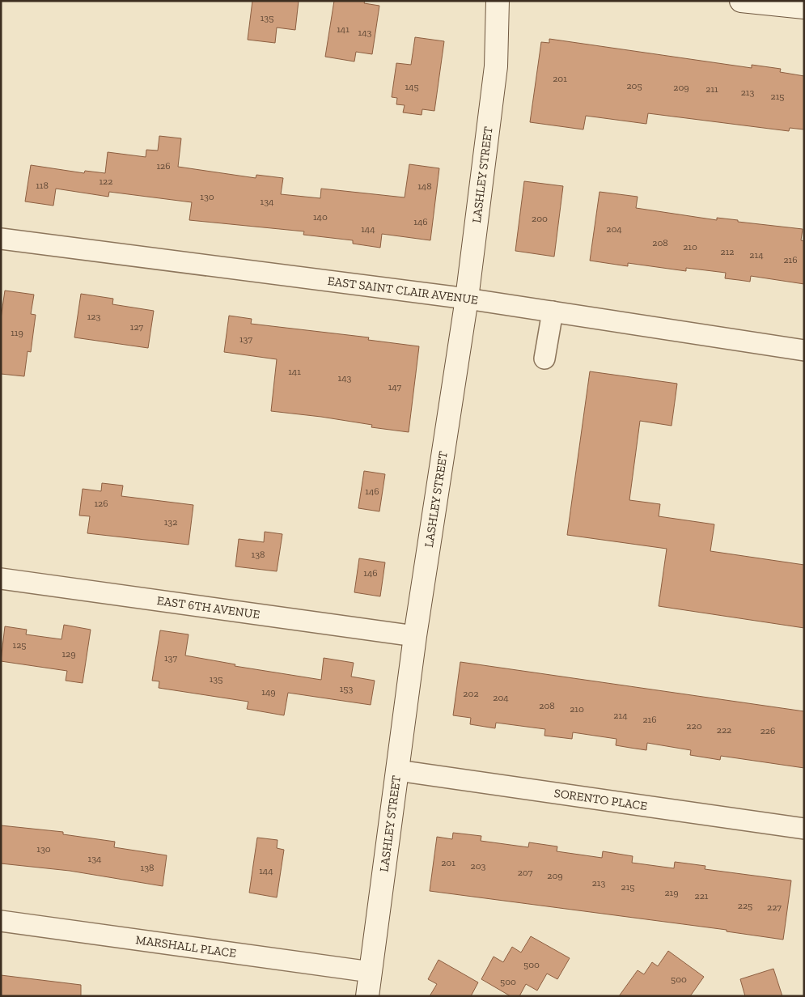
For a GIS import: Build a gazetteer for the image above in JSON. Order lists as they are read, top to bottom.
{
  "streets": {
    "main road": ["LASHLEY STREET"],
    "street": [
      "EAST SAINT CLAIR AVENUE",
      "EAST 6TH AVENUE",
      "SORENTO PLACE",
      "MARSHALL PLACE"
    ]
  },
  "crossings": [
    ["LASHLEY STREET", "EAST SAINT CLAIR AVENUE"],
    ["LASHLEY STREET", "EAST 6TH AVENUE"],
    ["LASHLEY STREET", "SORENTO PLACE"],
    ["LASHLEY STREET", "MARSHALL PLACE"]
  ],
  "house_numbers": [
    "135",
    "141",
    "143",
    "201",
    "205",
    "145",
    "209",
    "211",
    "213",
    "215",
    "126",
    "122",
    "118",
    "148",
    "130",
    "134",
    "140",
    "200",
    "146",
    "144",
    "204",
    "208",
    "210",
    "212",
    "214",
    "216",
    "123",
    "127",
    "119",
    "137",
    "141",
    "143",
    "147",
    "146",
    "126",
    "132",
    "138",
    "146",
    "125",
    "129",
    "137",
    "135",
    "153",
    "149",
    "202",
    "204",
    "208",
    "210",
    "214",
    "216",
    "220",
    "222",
    "226",
    "130",
    "134",
    "201",
    "203",
    "138",
    "144",
    "207",
    "209",
    "213",
    "215",
    "219",
    "221",
    "225",
    "227",
    "500",
    "500",
    "500"
  ]
}
